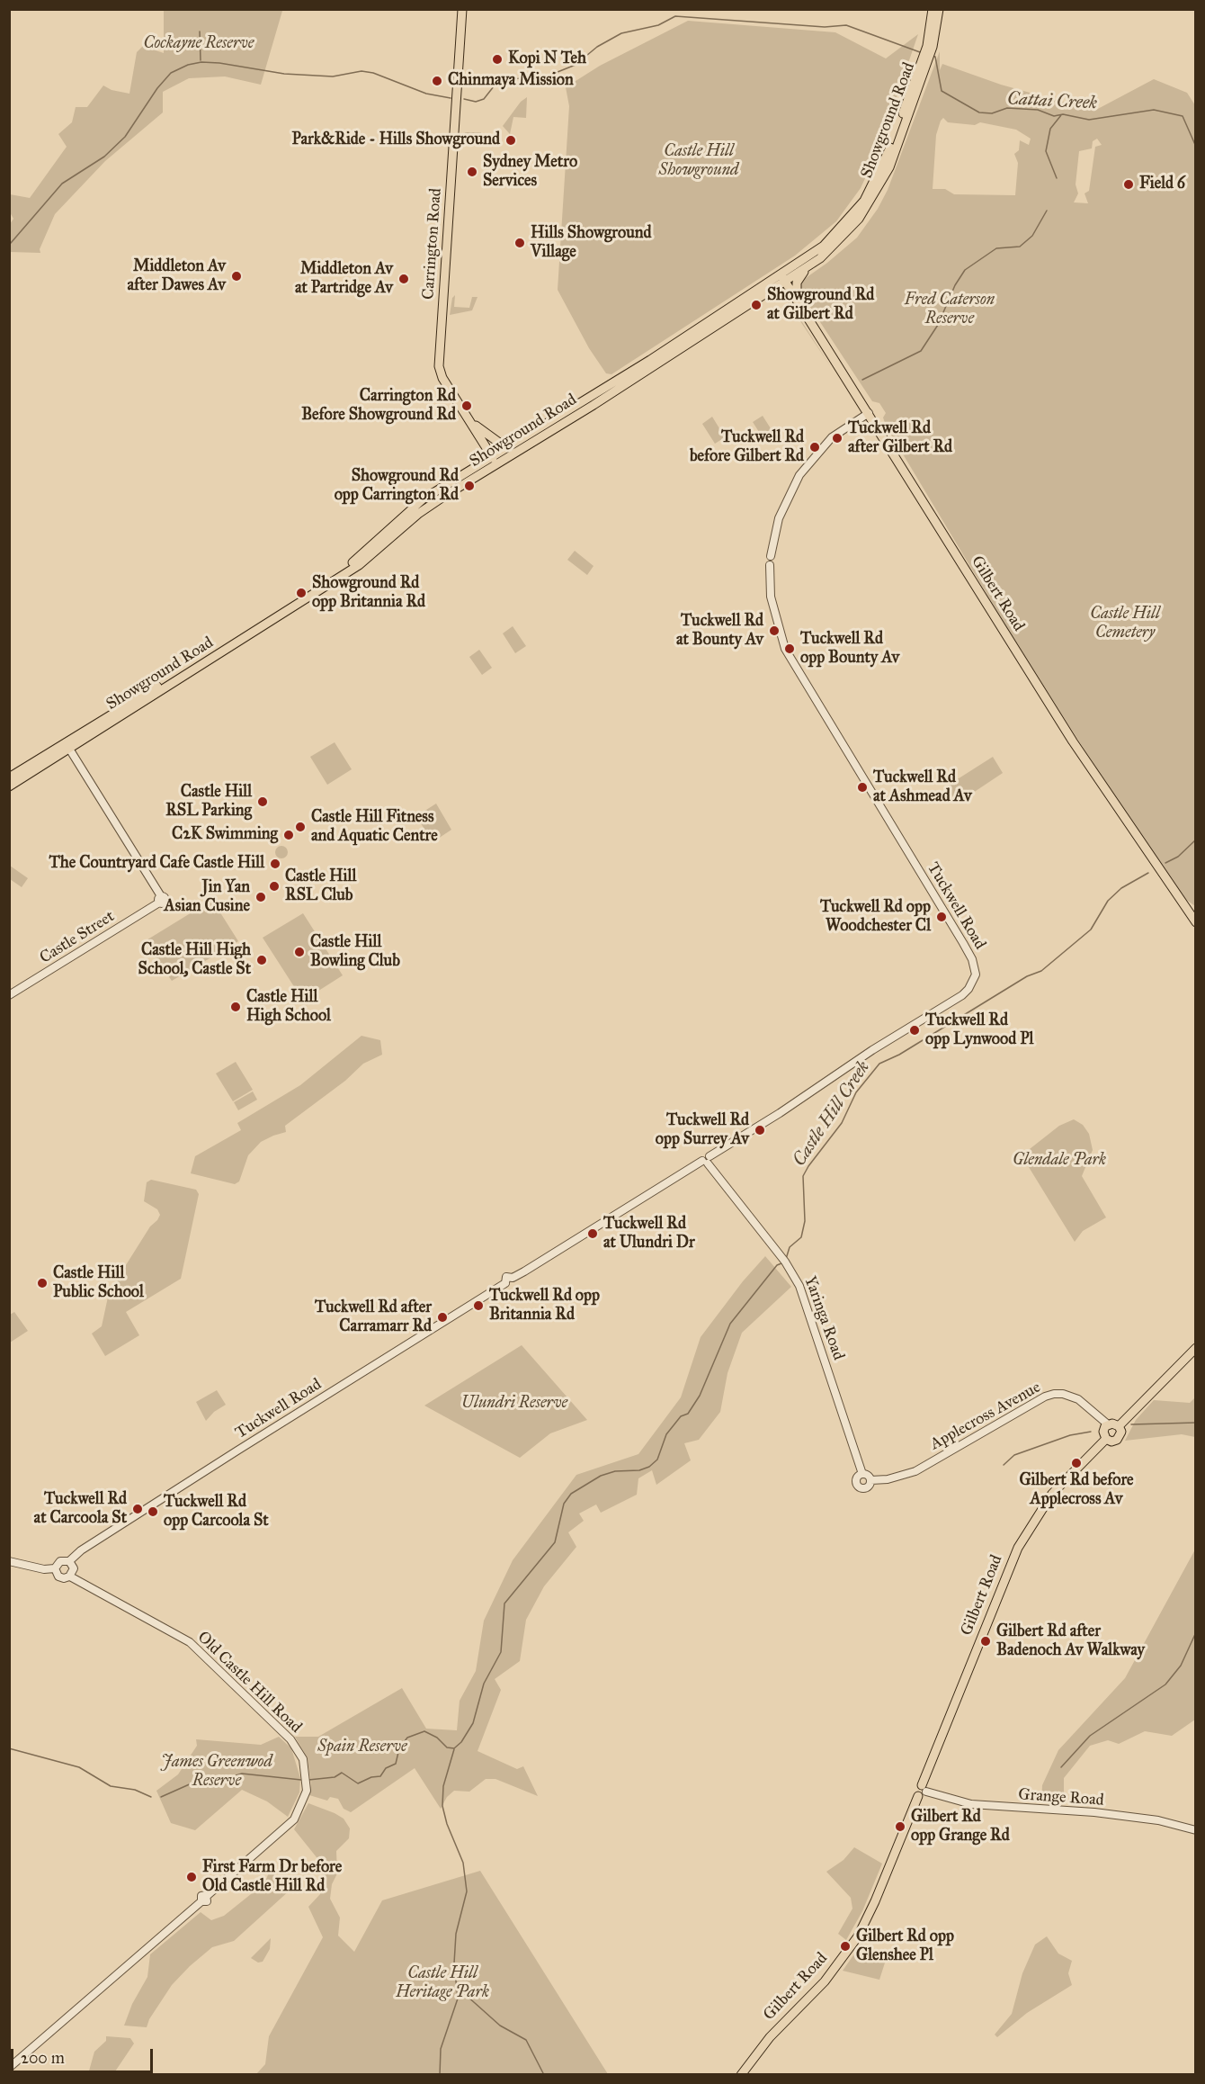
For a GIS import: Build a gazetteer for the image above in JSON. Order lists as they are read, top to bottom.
{
  "streets": {
    "main road": ["Showground Road", "Carrington Road", "Gilbert Road"],
    "street": [
      "Tuckwell Road",
      "Castle Street",
      "Yaringa Road",
      "Applecross Avenue",
      "Old Castle Hill Road",
      "Grange Road"
    ]
  },
  "crossings": [
    ["Showground Road", "Carrington Road"],
    ["Showground Road", "Gilbert Road"],
    ["Showground Road", "Castle Street"],
    ["Gilbert Road", "Tuckwell Road"],
    ["Gilbert Road", "Applecross Avenue"],
    ["Gilbert Road", "Grange Road"],
    ["Tuckwell Road", "Yaringa Road"],
    ["Tuckwell Road", "Old Castle Hill Road"],
    ["Yaringa Road", "Applecross Avenue"]
  ],
  "water": ["Cattai Creek", "Castle Hill Creek"],
  "parks": [
    "Cockayne Reserve",
    "Castle Hill Showground",
    "Fred Caterson Reserve",
    "Castle Hill Cemetery",
    "Glendale Park",
    "Ulundri Reserve",
    "Spain Reserve",
    "James Greenwod Reserve",
    "Castle Hill Heritage Park"
  ],
  "places": [
    "Kopi N Teh",
    "Chinmaya Mission",
    "Park&Ride - Hills Showground",
    "Sydney Metro Services",
    "Field 6",
    "Hills Showground Village",
    "Middleton Av after Dawes Av",
    "Middleton Av at Partridge Av",
    "Showground Rd at Gilbert Rd",
    "Carrington Rd Before Showground Rd",
    "Tuckwell Rd after Gilbert Rd",
    "Tuckwell Rd before Gilbert Rd",
    "Showground Rd opp Carrington Rd",
    "Showground Rd opp Britannia Rd",
    "Tuckwell Rd at Bounty Av",
    "Tuckwell Rd opp Bounty Av",
    "Tuckwell Rd at Ashmead Av",
    "Castle Hill RSL Parking",
    "Castle Hill Fitness and Aquatic Centre",
    "C2K Swimming",
    "The Countryard Cafe Castle Hill",
    "Castle Hill RSL Club",
    "Jin Yan Asian Cusine",
    "Tuckwell Rd opp Woodchester Cl",
    "Castle Hill Bowling Club",
    "Castle Hill High School, Castle St",
    "Castle Hill High School",
    "Tuckwell Rd opp Lynwood Pl",
    "Tuckwell Rd opp Surrey Av",
    "Tuckwell Rd at Ulundri Dr",
    "Castle Hill Public School",
    "Tuckwell Rd opp Britannia Rd",
    "Tuckwell Rd after Carramarr Rd",
    "Gilbert Rd before Applecross Av",
    "Tuckwell Rd at Carcoola St",
    "Tuckwell Rd opp Carcoola St",
    "Gilbert Rd after Badenoch Av Walkway",
    "Gilbert Rd opp Grange Rd",
    "First Farm Dr before Old Castle Hill Rd",
    "Gilbert Rd opp Glenshee Pl"
  ],
  "scale_bar": "200 m"
}
